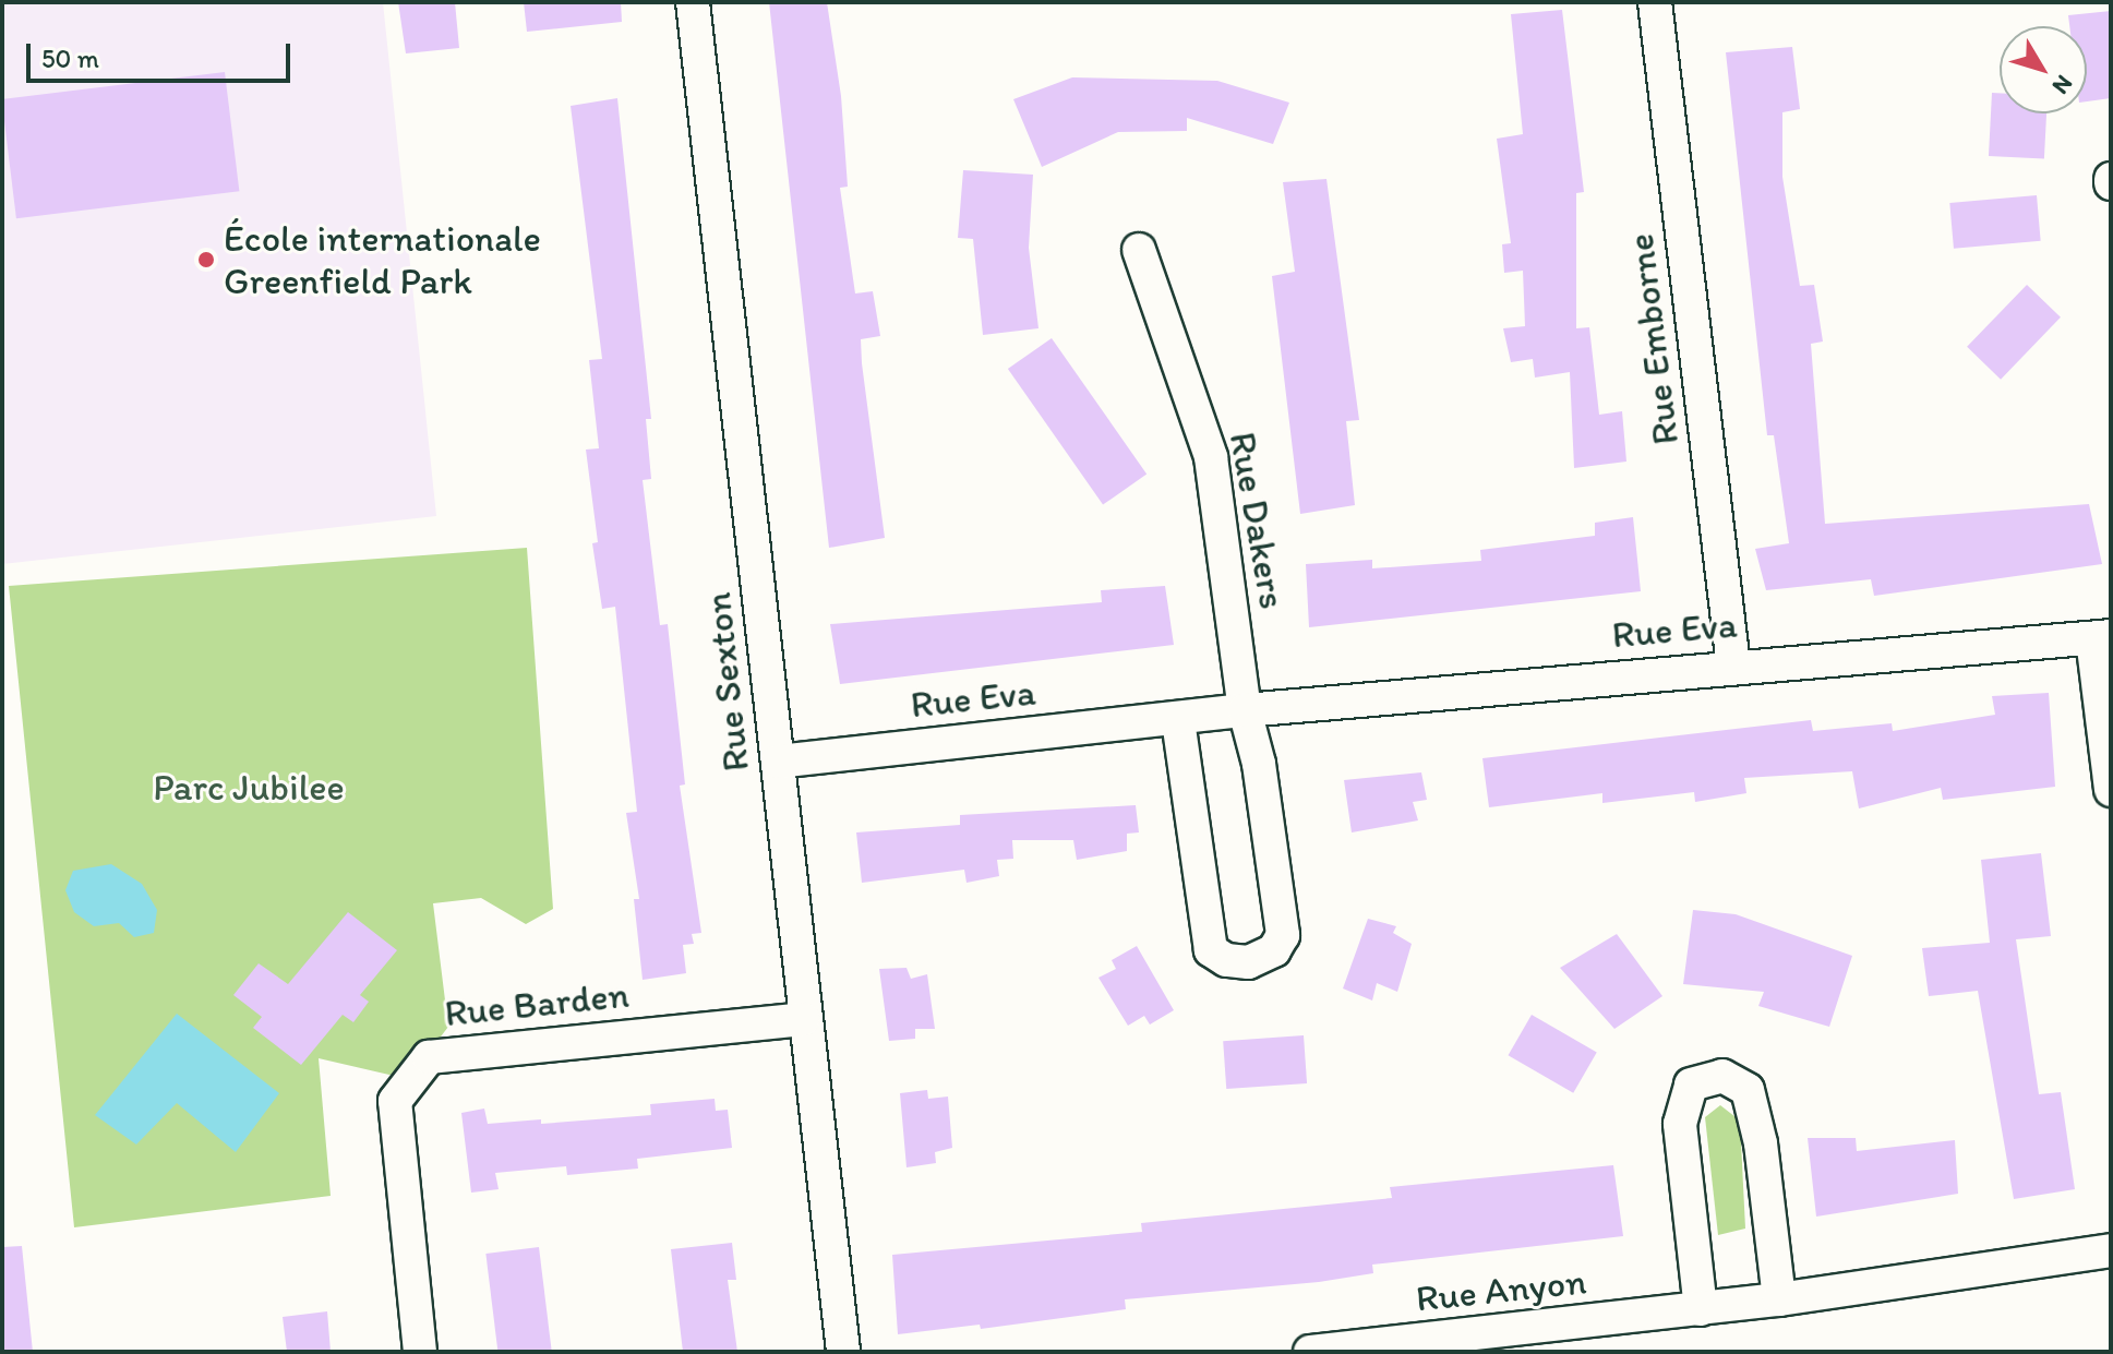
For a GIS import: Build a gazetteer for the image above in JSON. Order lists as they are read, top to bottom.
{
  "streets": {
    "street": [
      "Rue Emborne",
      "Rue Dakers",
      "Rue Eva",
      "Rue Sexton",
      "Rue Barden",
      "Rue Anyon"
    ]
  },
  "crossings": [
    ["Rue Emborne", "Rue Eva"],
    ["Rue Dakers", "Rue Eva"],
    ["Rue Eva", "Rue Sexton"],
    ["Rue Sexton", "Rue Barden"]
  ],
  "parks": ["Parc Jubilee"],
  "places": ["École internationale Greenfield Park"],
  "scale_bar": "50 m",
  "north": "bottom right"
}
